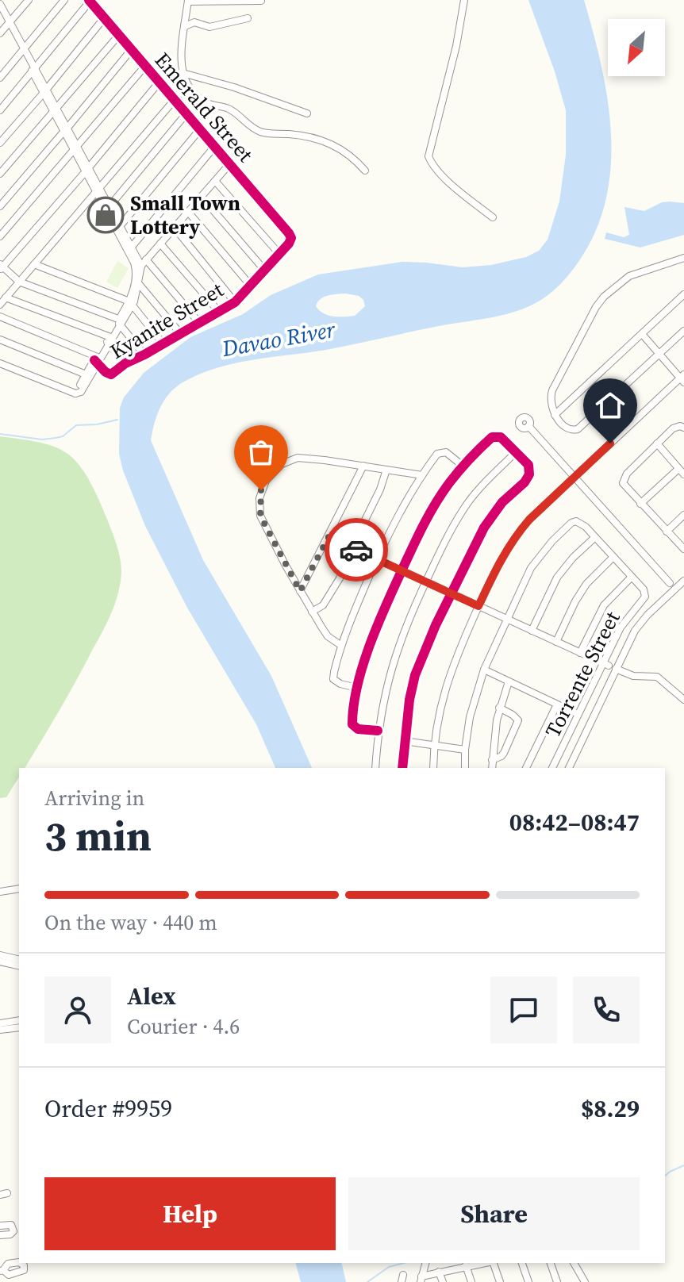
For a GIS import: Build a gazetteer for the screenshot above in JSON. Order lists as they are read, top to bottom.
{
  "streets": {
    "street": ["Emerald Street", "Kyanite Street", "Torrente Street"]
  },
  "crossings": [
    ["Emerald Street", "Kyanite Street"]
  ],
  "water": ["Davao River"],
  "places": {
    "shop": ["Small Town Lottery"]
  },
  "north": "bottom left",
  "page": {
    "heading": ["3 min", "Arriving in", "08:42–08:47"],
    "panel": [
      "Alex",
      "Courier · 4.6",
      "Order #9959",
      "$8.29"
    ],
    "bar": "On the way · 440 m",
    "buttons": ["Help", "Share"]
  }
}
